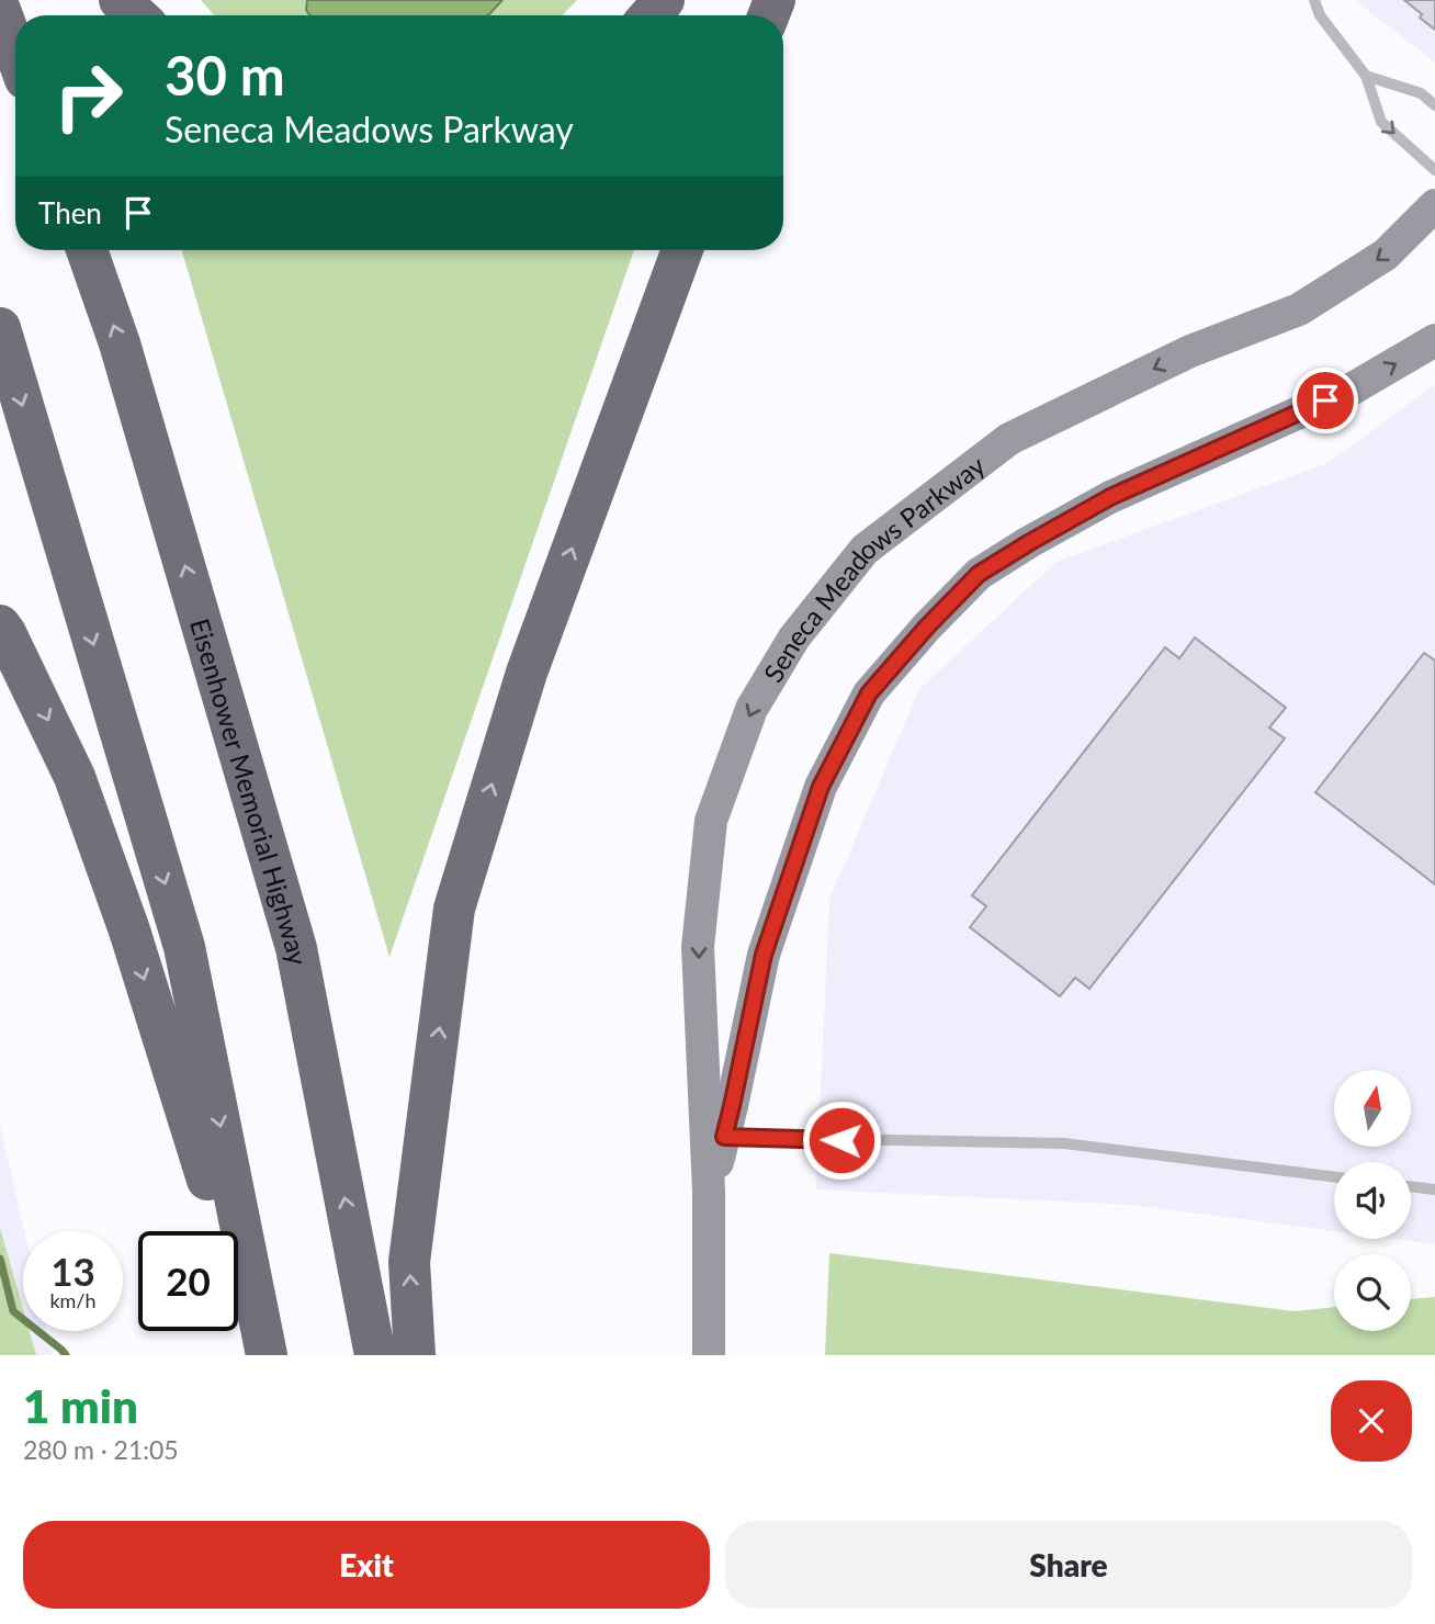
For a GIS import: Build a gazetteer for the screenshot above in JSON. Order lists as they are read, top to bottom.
{
  "streets": {
    "highway": ["Eisenhower Memorial Highway"],
    "street": ["Seneca Meadows Parkway"]
  },
  "north": "top",
  "page": {
    "turn": ["30 m", "Seneca Meadows Parkway"],
    "then": "Then",
    "speed": "13 km/h",
    "limit": "20",
    "heading": ["1 min", "280 m · 21:05"],
    "buttons": ["Exit", "Share"]
  }
}
